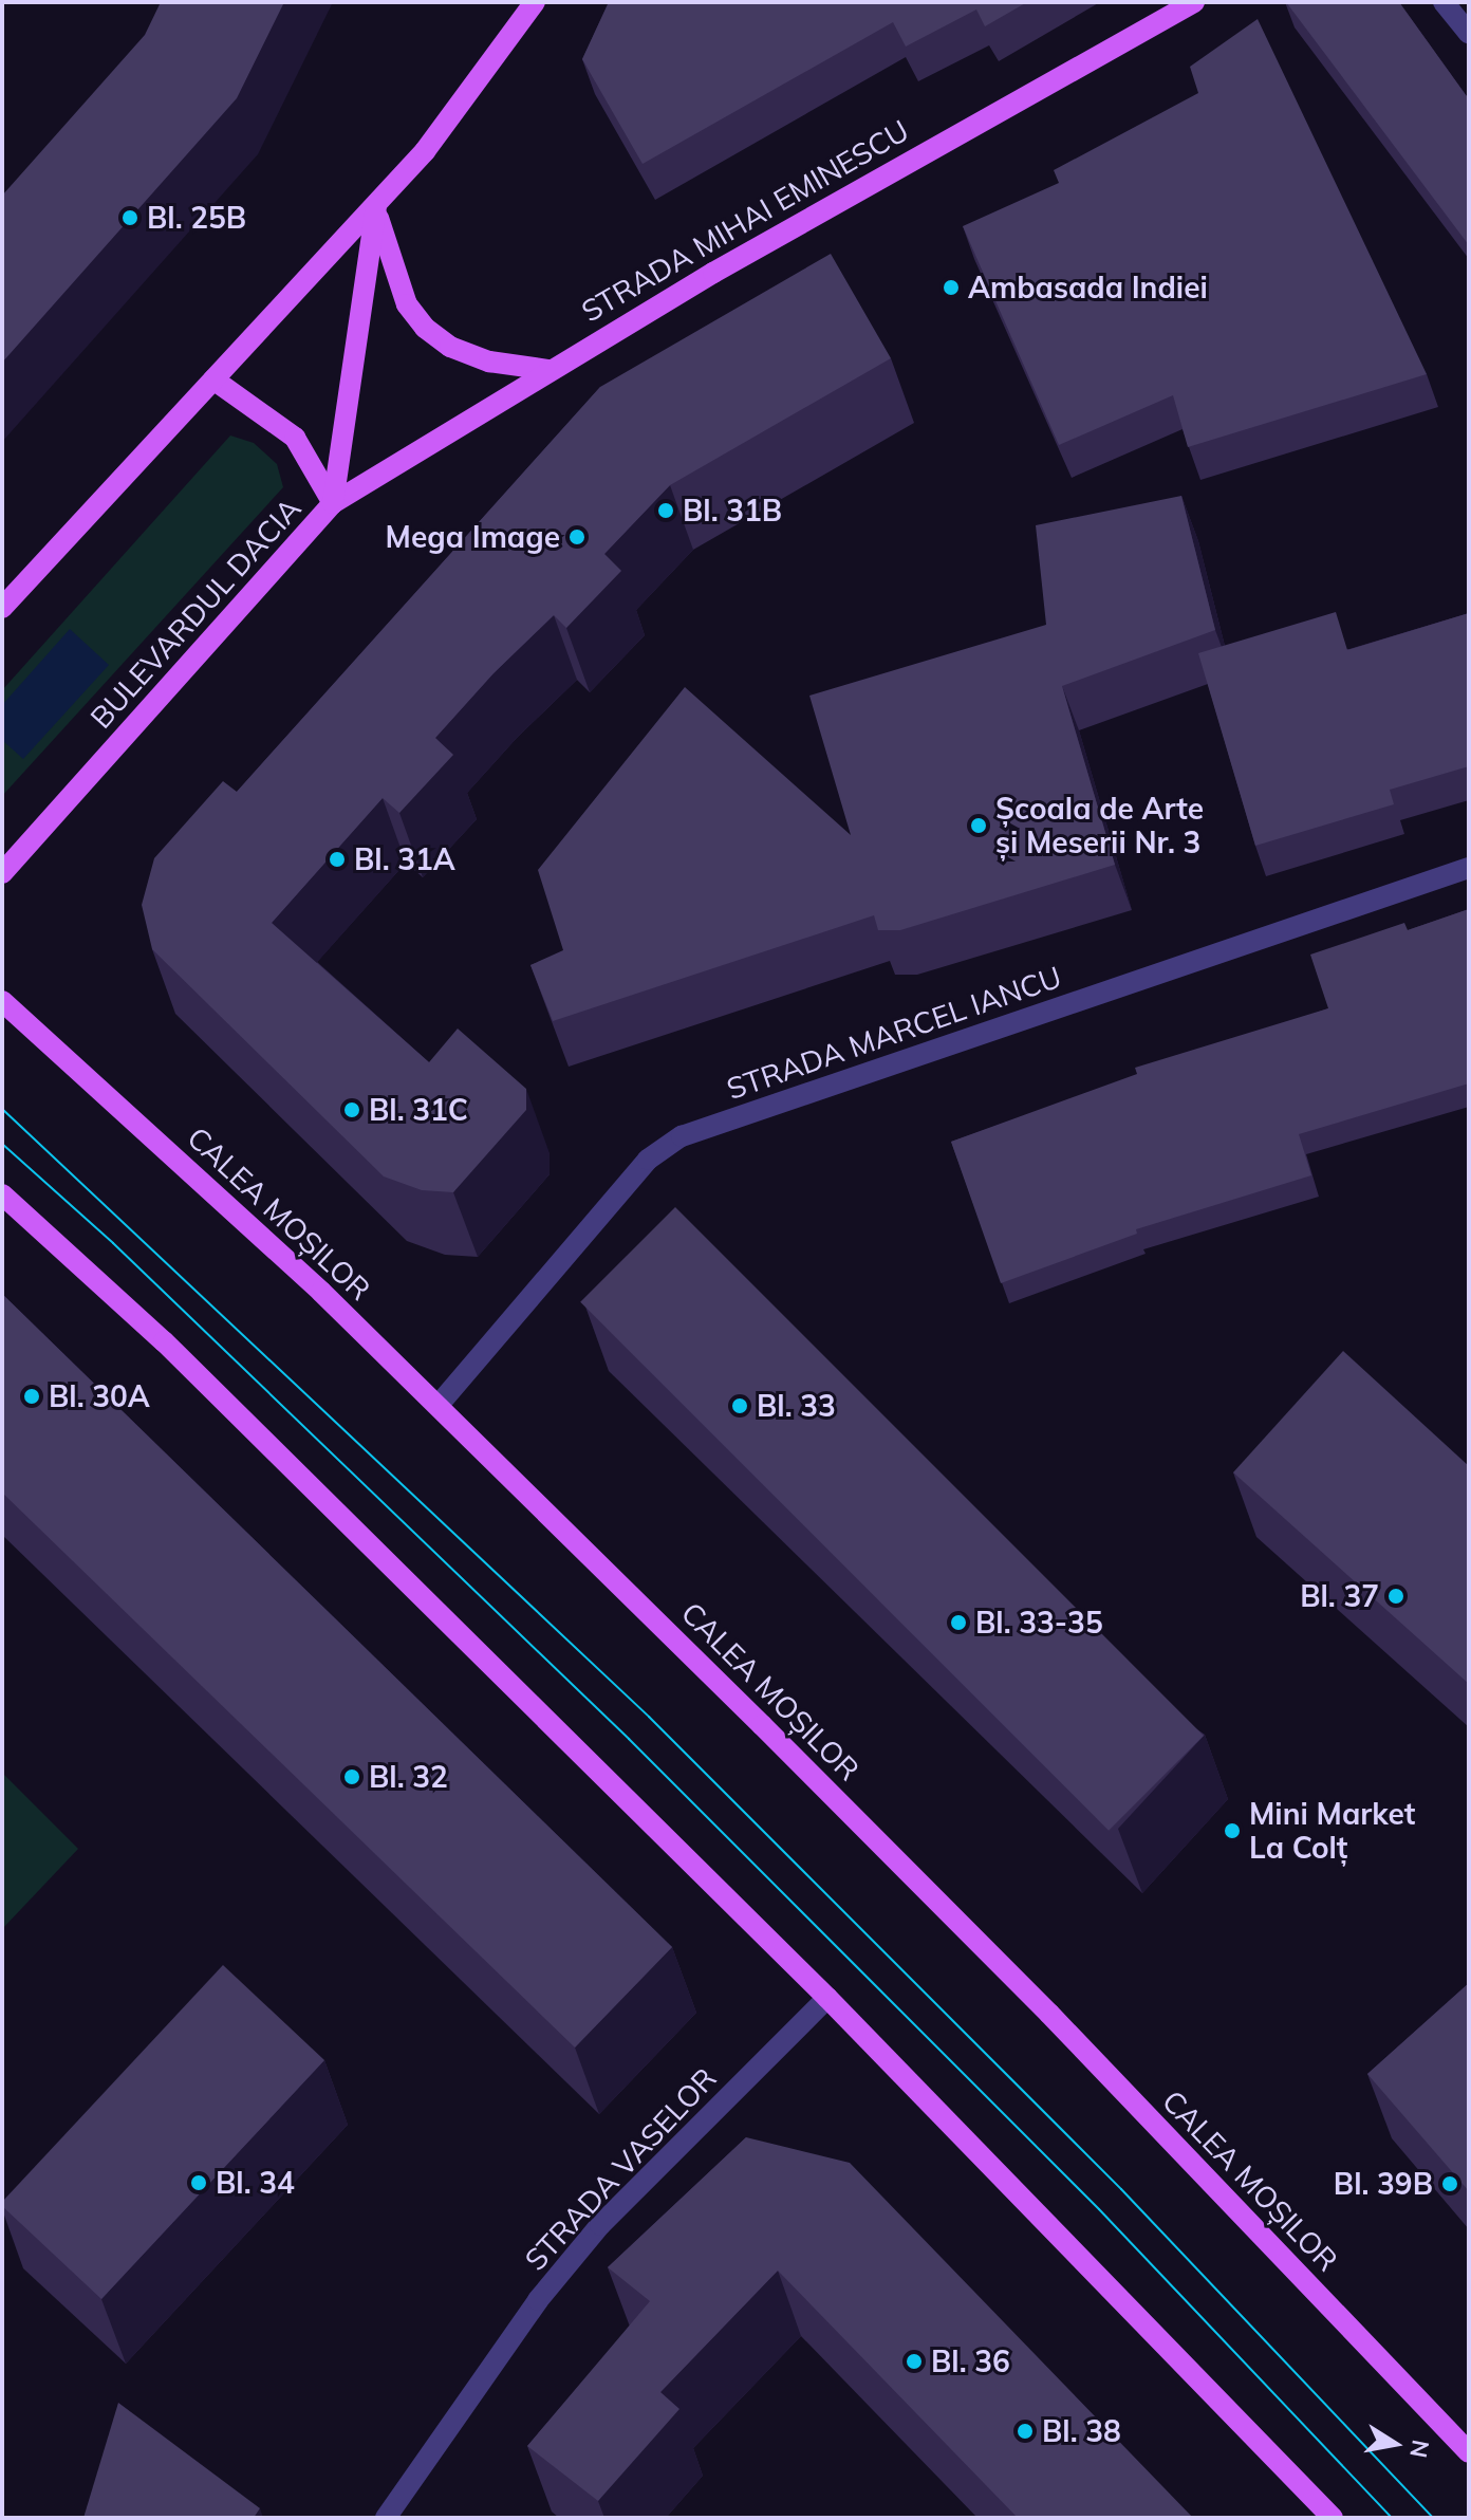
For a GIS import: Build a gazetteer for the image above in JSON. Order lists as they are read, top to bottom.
{
  "streets": {
    "main road": ["STRADA MIHAI EMINESCU", "BULEVARDUL DACIA", "CALEA MOȘILOR"],
    "street": ["STRADA MARCEL IANCU", "STRADA VASELOR"]
  },
  "crossings": [
    ["STRADA MIHAI EMINESCU", "BULEVARDUL DACIA"],
    ["STRADA MARCEL IANCU", "CALEA MOȘILOR"]
  ],
  "places": [
    "Bl. 25B",
    "Ambasada Indiei",
    "Bl. 31B",
    "Mega Image",
    "Școala de Arte și Meserii Nr. 3",
    "Bl. 31A",
    "Bl. 31C",
    "Bl. 30A",
    "Bl. 33",
    "Bl. 37",
    "Bl. 33-35",
    "Bl. 32",
    "Mini Market La Colț",
    "Bl. 34",
    "Bl. 39B",
    "Bl. 36",
    "Bl. 38"
  ],
  "north": "right"
}
